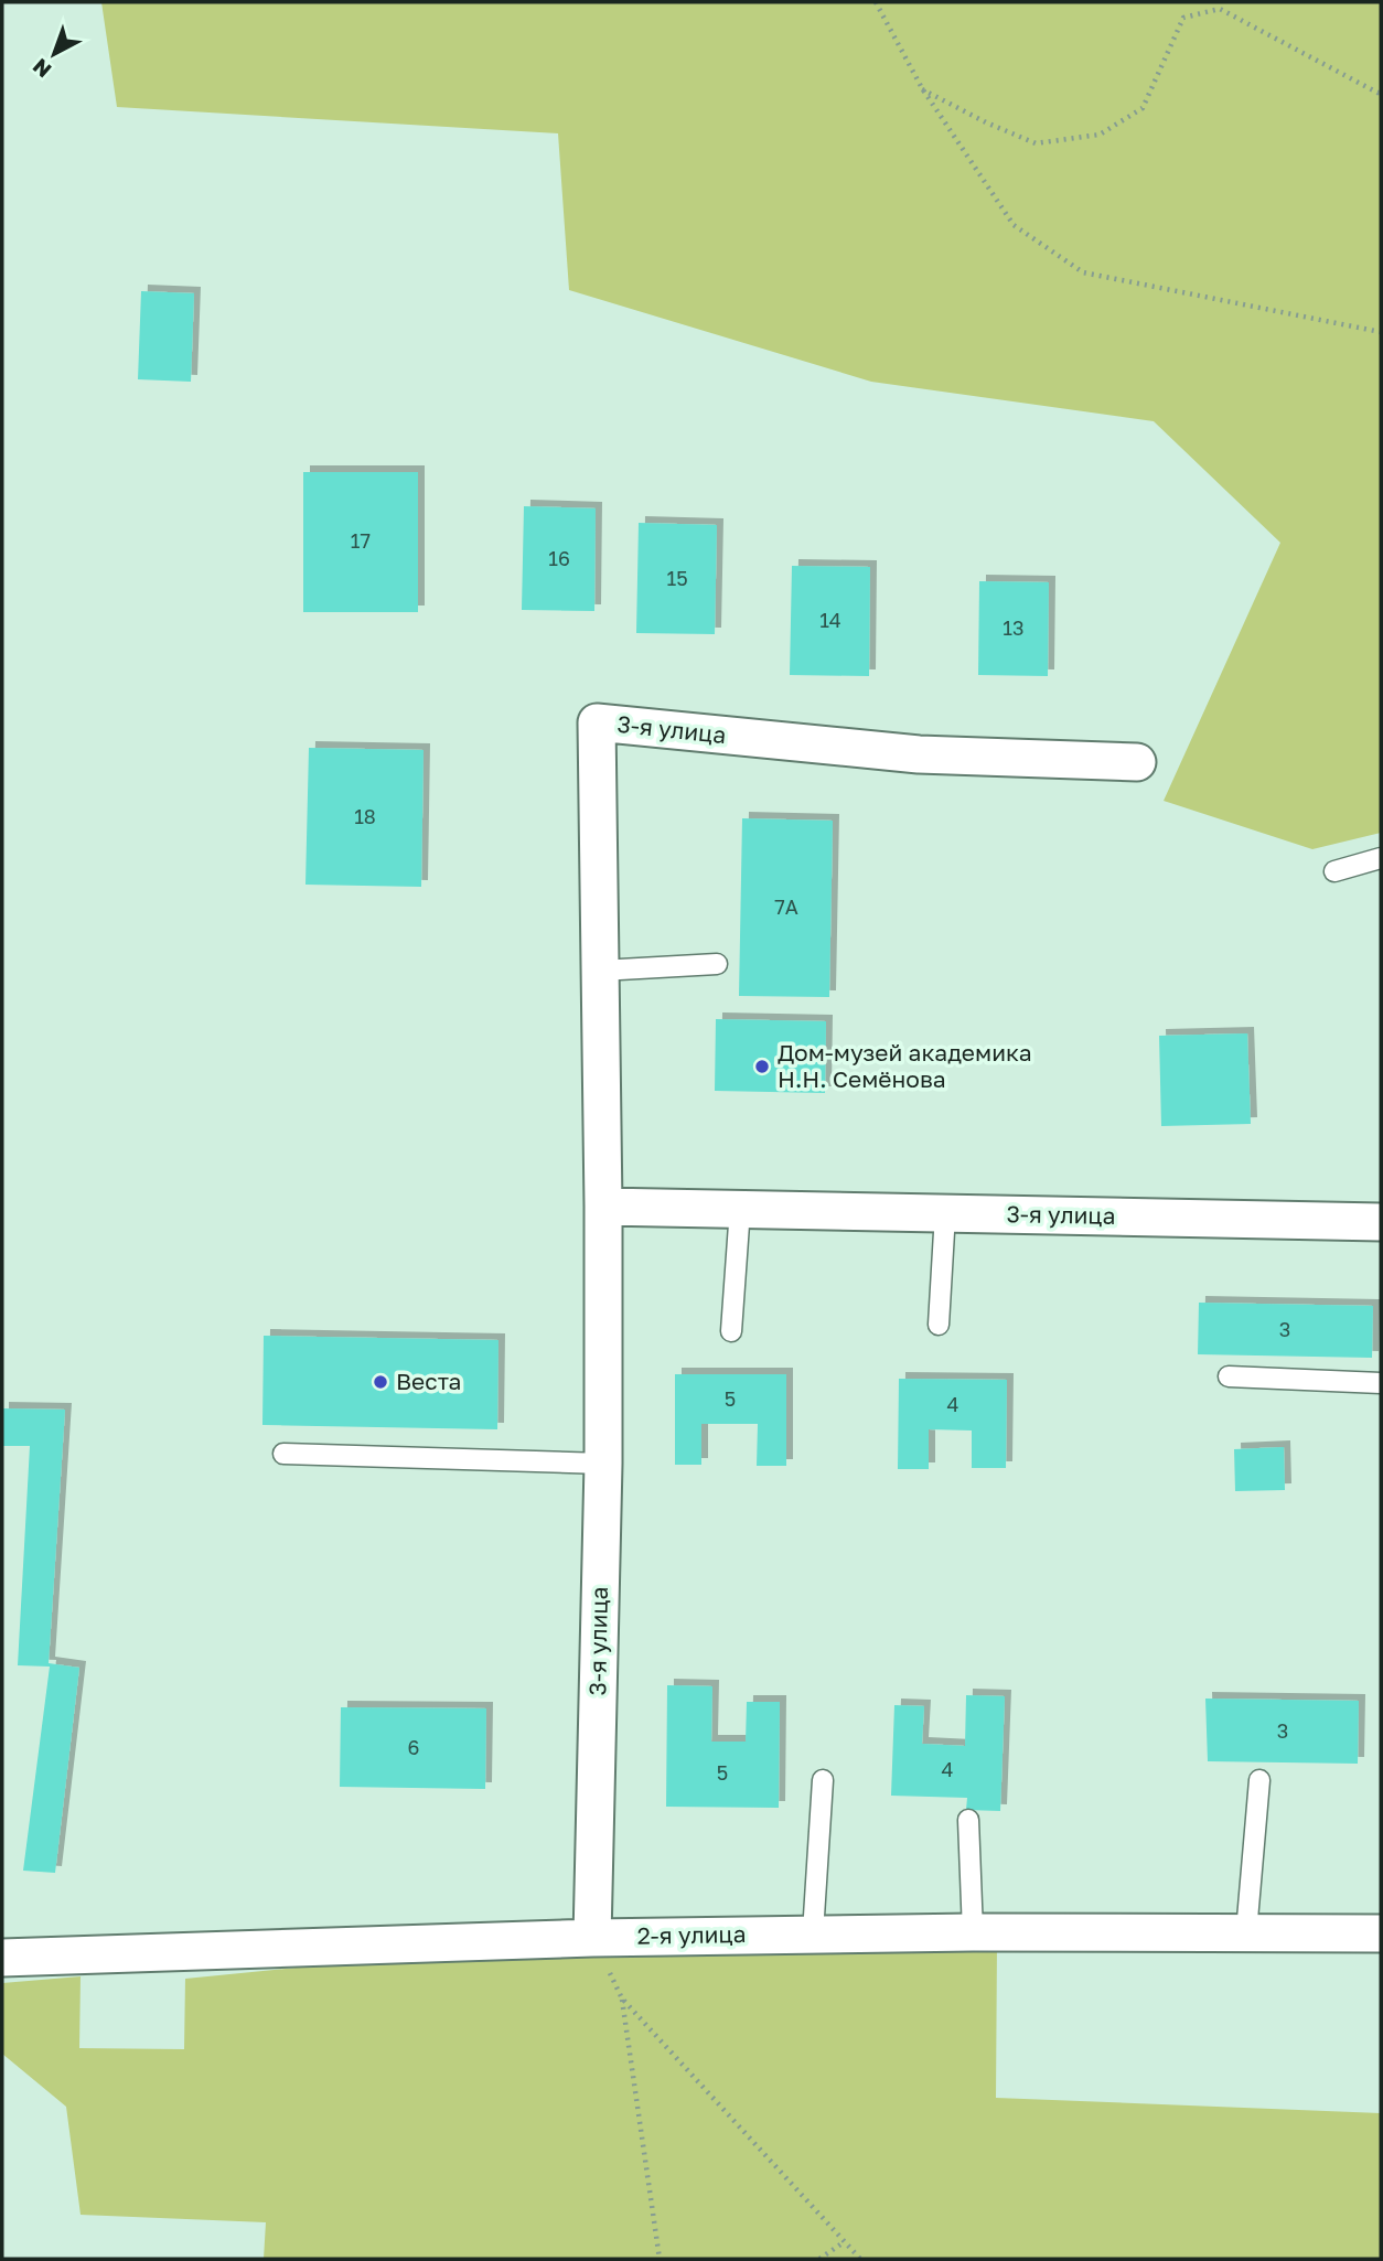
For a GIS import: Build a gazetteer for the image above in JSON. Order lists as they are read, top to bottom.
{
  "streets": {
    "street": ["3-я улица", "2-я улица"]
  },
  "crossings": [
    ["3-я улица", "2-я улица"]
  ],
  "places": ["Дом-музей академика Н.Н. Семёнова", "Веста"],
  "house_numbers": [
    "17",
    "16",
    "15",
    "14",
    "13",
    "18",
    "7А",
    "3",
    "5",
    "4",
    "3",
    "6",
    "4",
    "5"
  ],
  "north": "bottom left"
}
